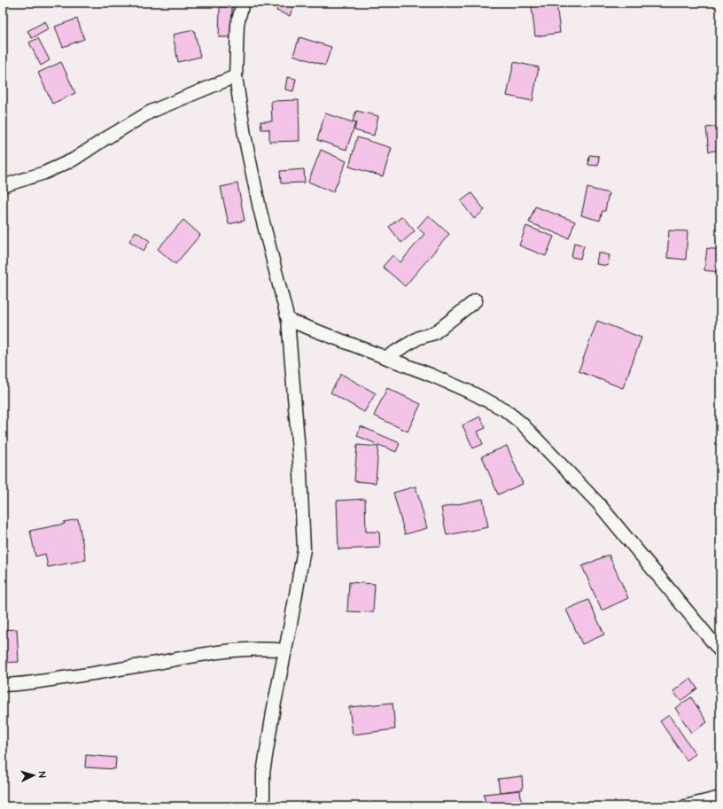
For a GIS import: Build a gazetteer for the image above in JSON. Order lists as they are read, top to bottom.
{
  "north": "right"
}
